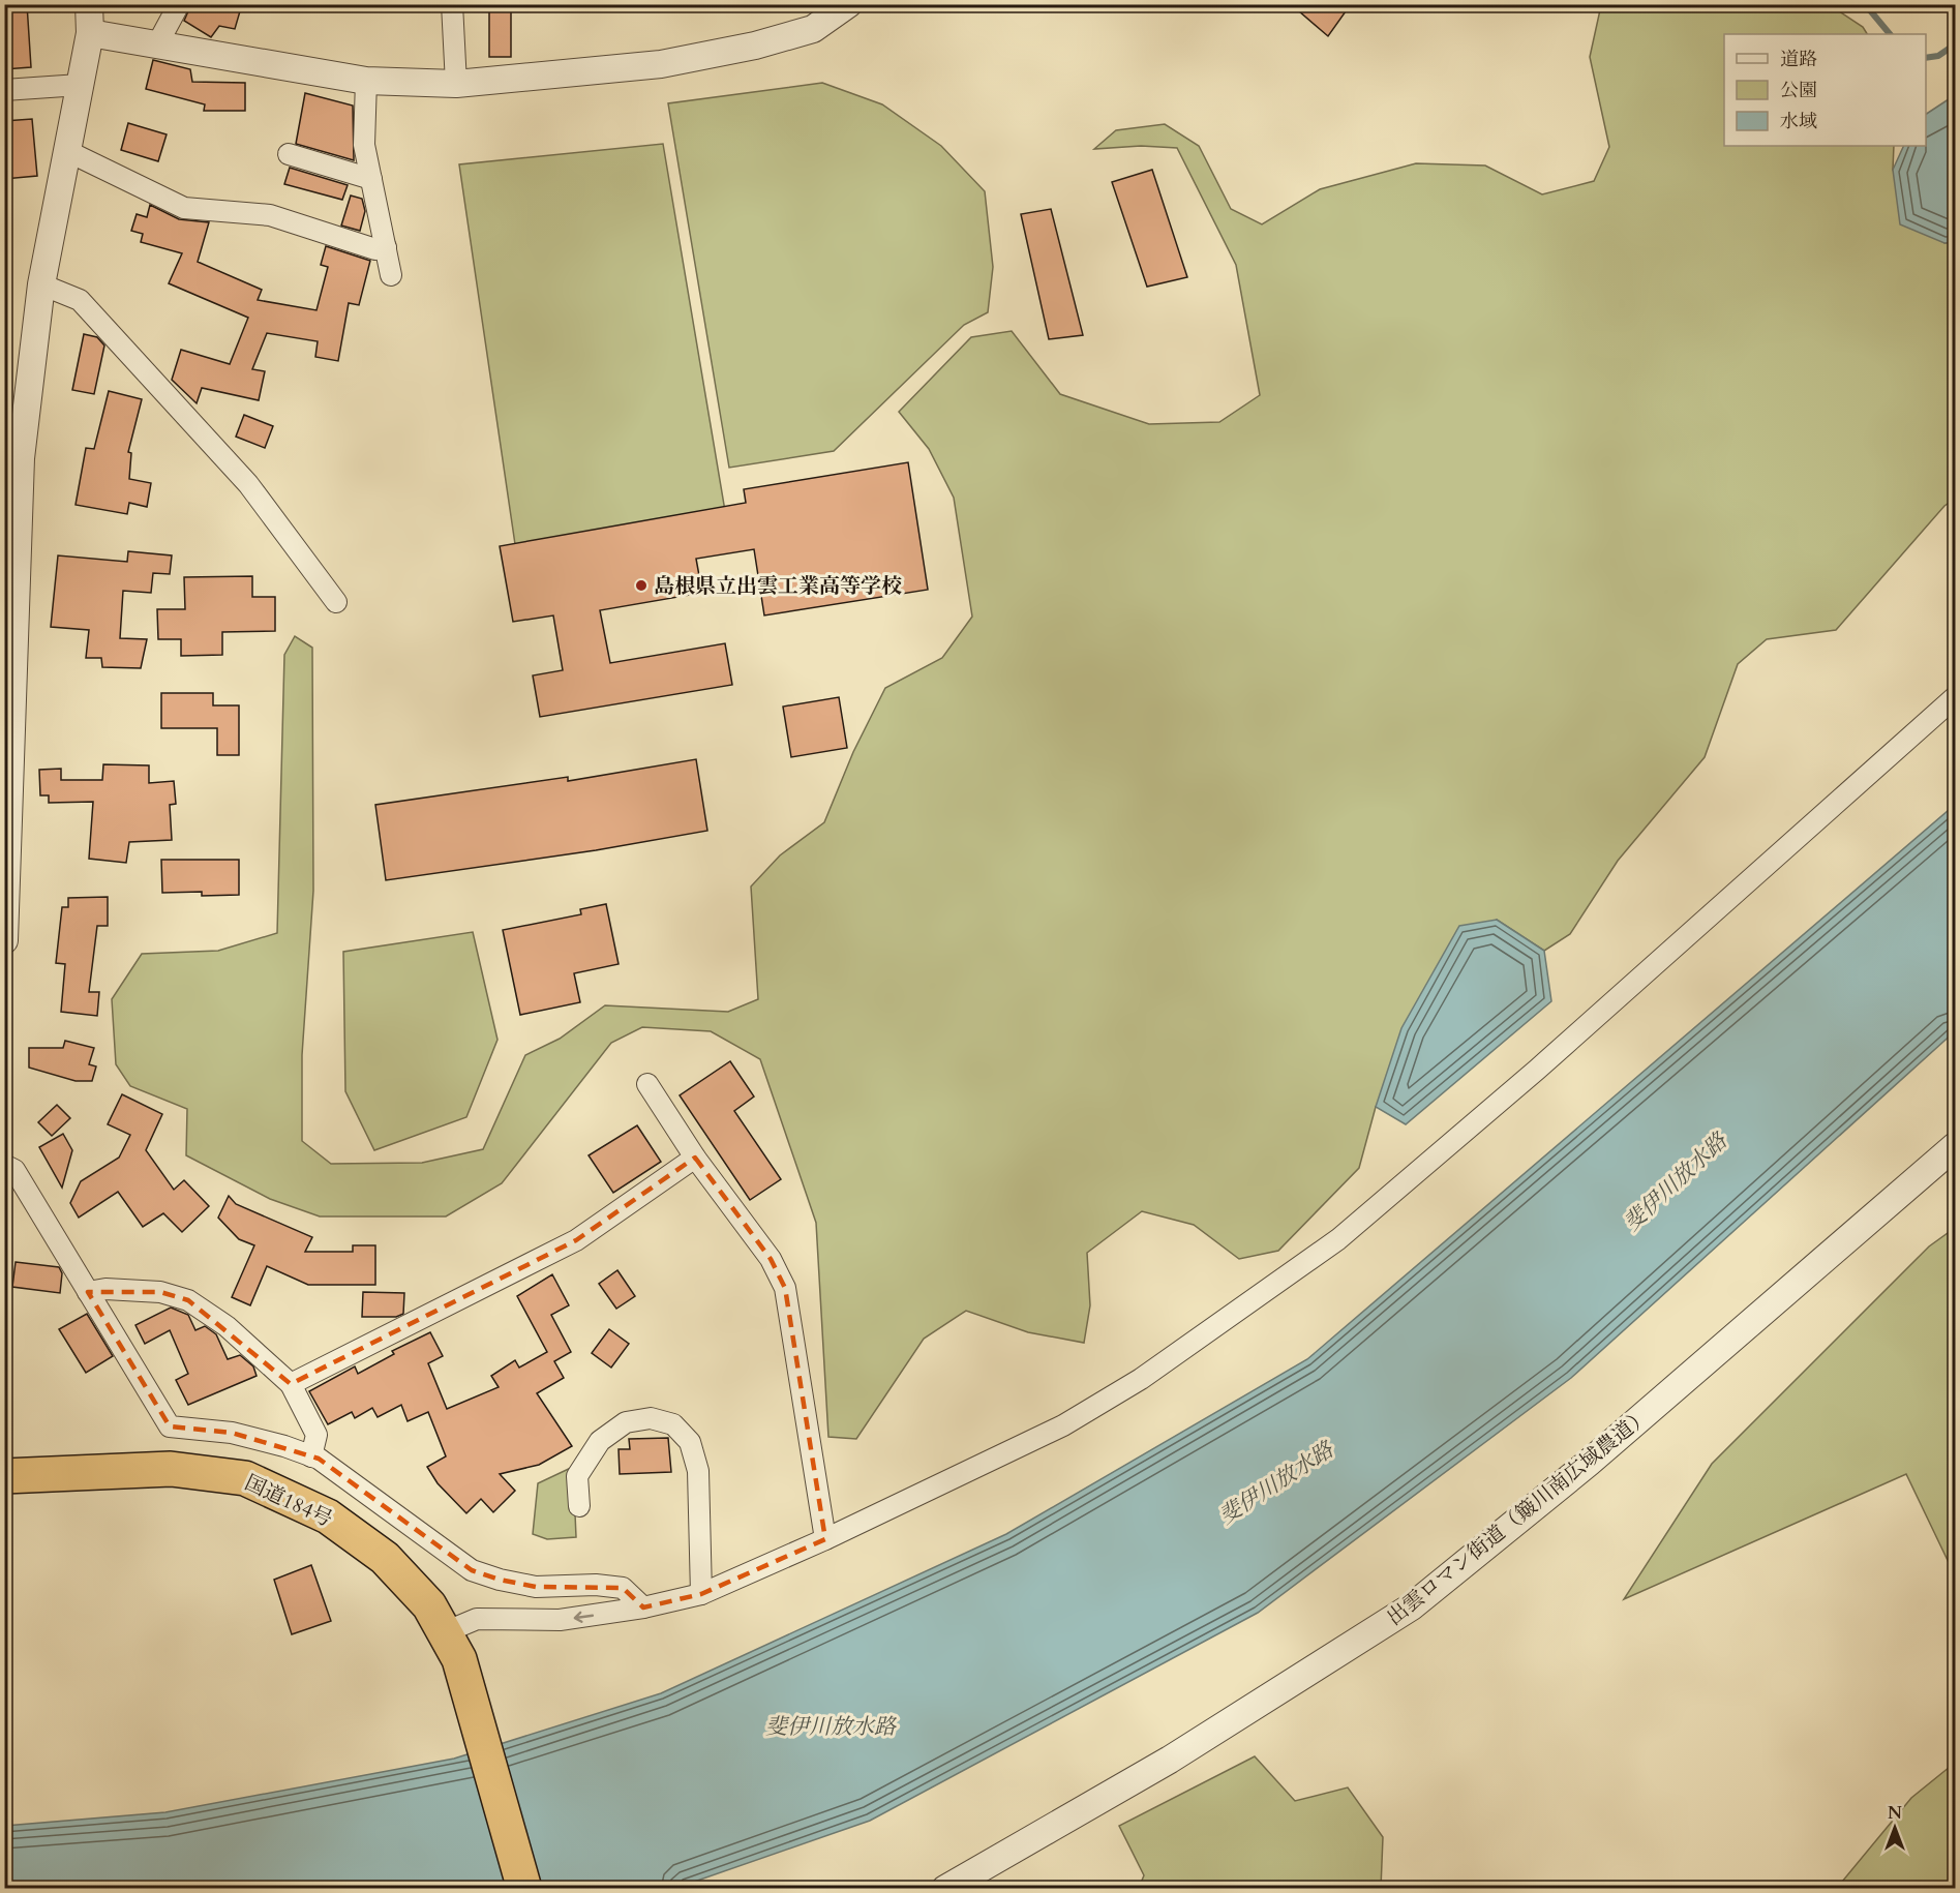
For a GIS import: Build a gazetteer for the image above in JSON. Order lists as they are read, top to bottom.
{
  "streets": {
    "highway": ["国道184号"],
    "street": ["出雲ロマン街道（簸川南広域農道）"]
  },
  "water": ["斐伊川放水路"],
  "places": ["島根県立出雲工業高等学校"],
  "legend": ["道路", "公園", "水域"],
  "north": "top"
}
